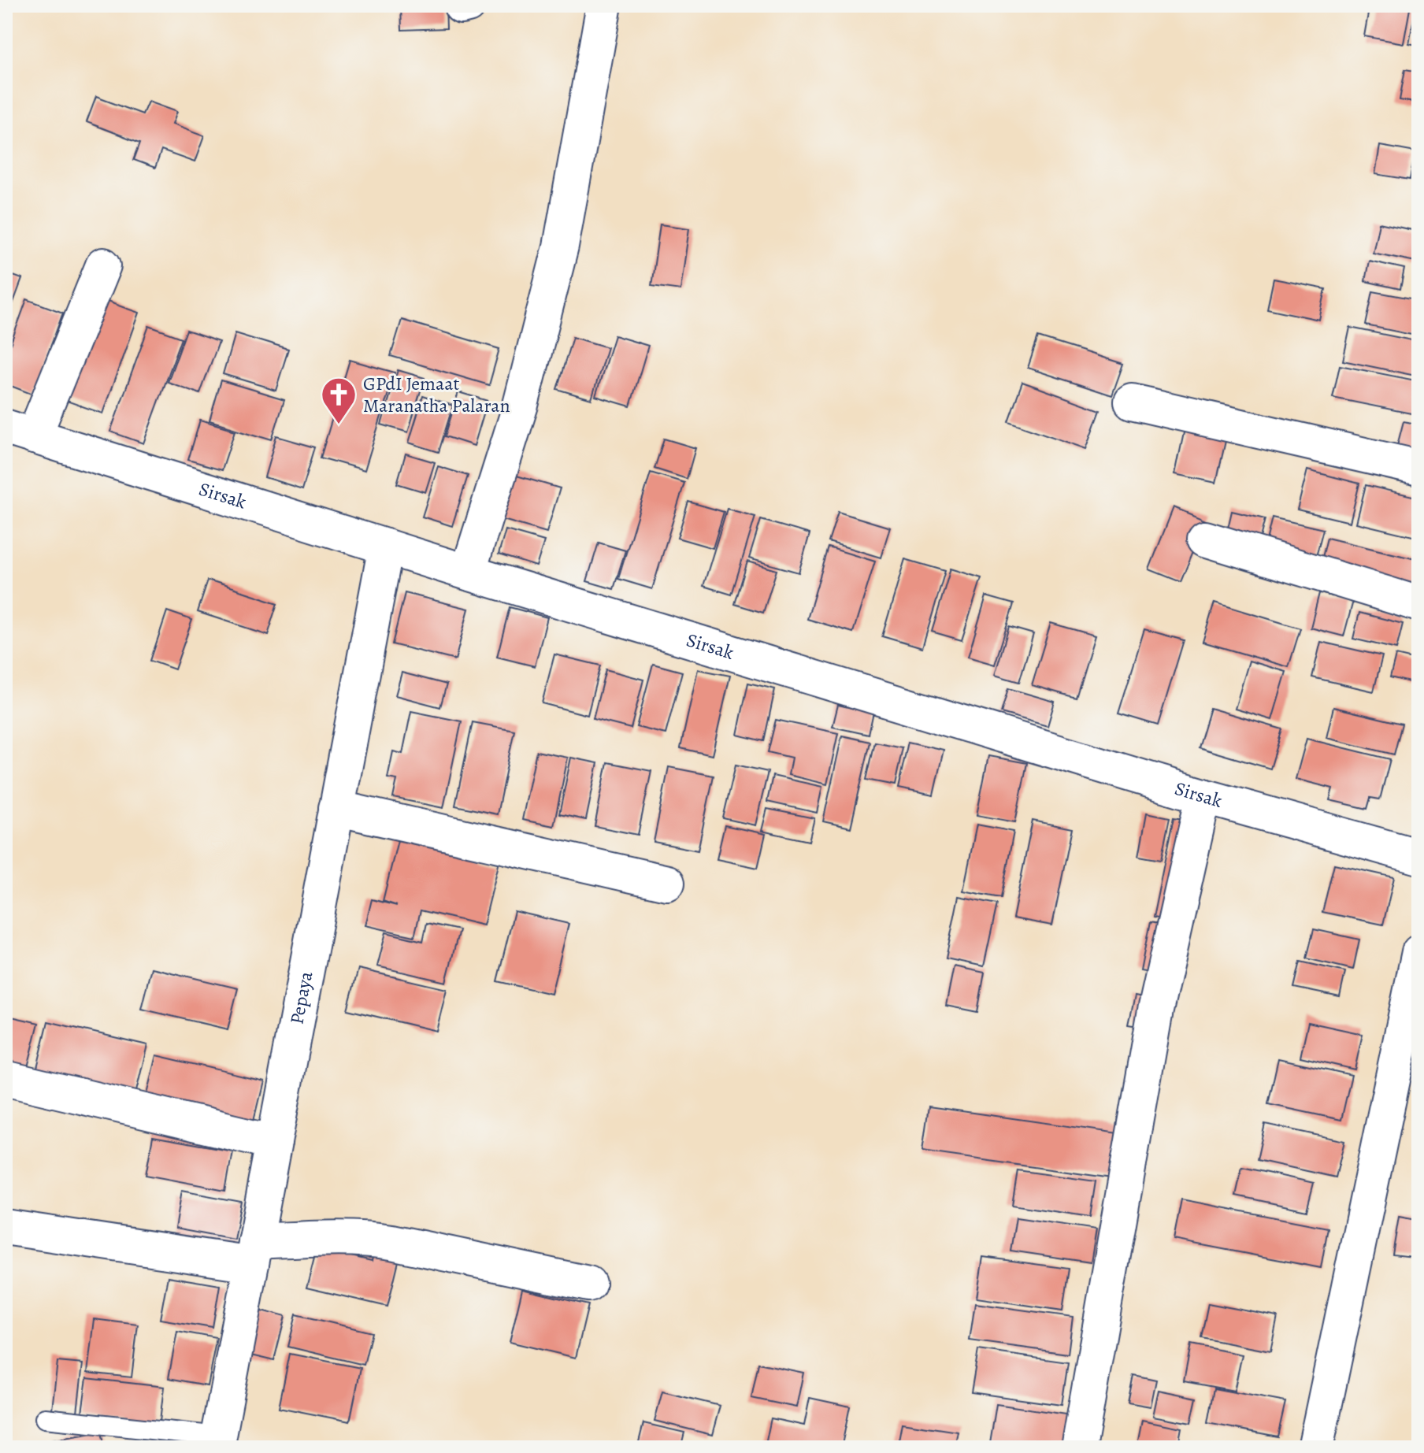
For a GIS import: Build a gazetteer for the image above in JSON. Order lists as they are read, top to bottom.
{
  "streets": {
    "street": ["Sirsak", "Pepaya"]
  },
  "crossings": [
    ["Sirsak", "Pepaya"]
  ],
  "places": {
    "church": ["GPdI Jemaat Maranatha Palaran"]
  }
}
